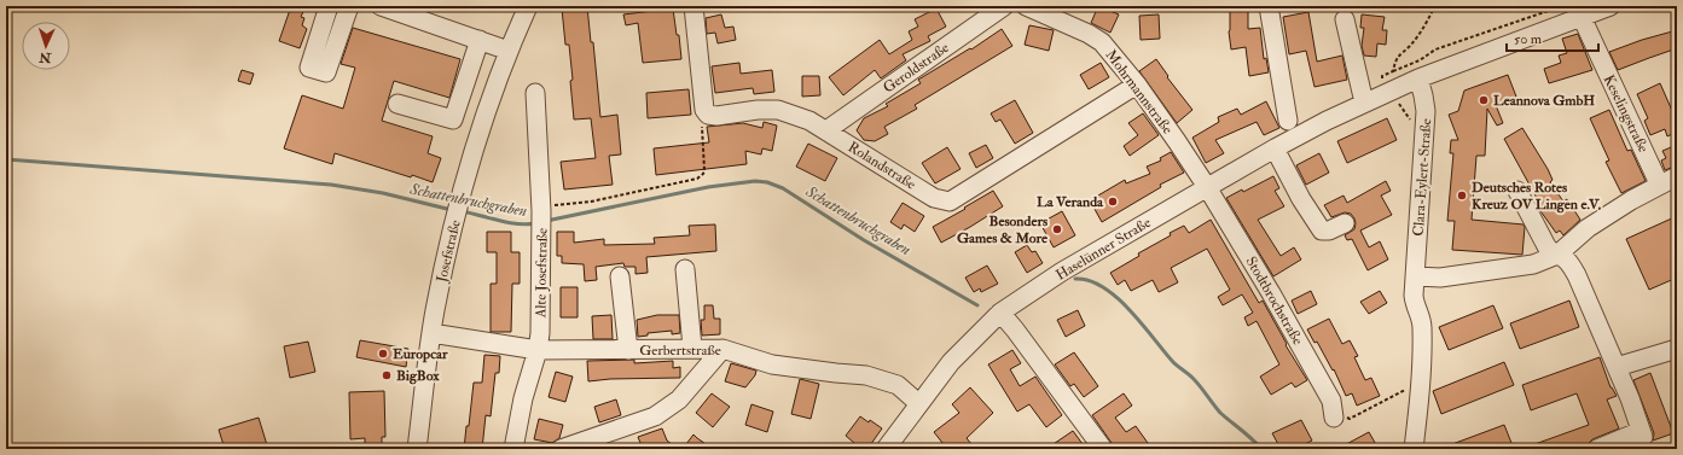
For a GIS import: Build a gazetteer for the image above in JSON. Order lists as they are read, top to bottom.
{
  "streets": {
    "street": [
      "Geroldstraße",
      "Mohrmannstraße",
      "Keselingstraße",
      "Rolandstraße",
      "Clara-Eylert-Straße",
      "Haselünner Straße",
      "Josefstraße",
      "Alte Josefstraße",
      "Stodtbrochstraße",
      "Gerbertstraße"
    ]
  },
  "crossings": [
    ["Geroldstraße", "Rolandstraße"],
    ["Mohrmannstraße", "Rolandstraße"],
    ["Mohrmannstraße", "Haselünner Straße"],
    ["Mohrmannstraße", "Stodtbrochstraße"],
    ["Keselingstraße", "Haselünner Straße"],
    ["Clara-Eylert-Straße", "Haselünner Straße"],
    ["Haselünner Straße", "Stodtbrochstraße"],
    ["Haselünner Straße", "Gerbertstraße"],
    ["Josefstraße", "Gerbertstraße"],
    ["Alte Josefstraße", "Gerbertstraße"]
  ],
  "water": ["Schattenbruchgraben"],
  "places": [
    "Leannova GmbH",
    "Deutsches Rotes Kreuz OV Lingen e.V.",
    "La Veranda",
    "Besonders Games & More",
    "Europcar",
    "BigBox"
  ],
  "scale_bar": "50 m",
  "north": "bottom"
}
